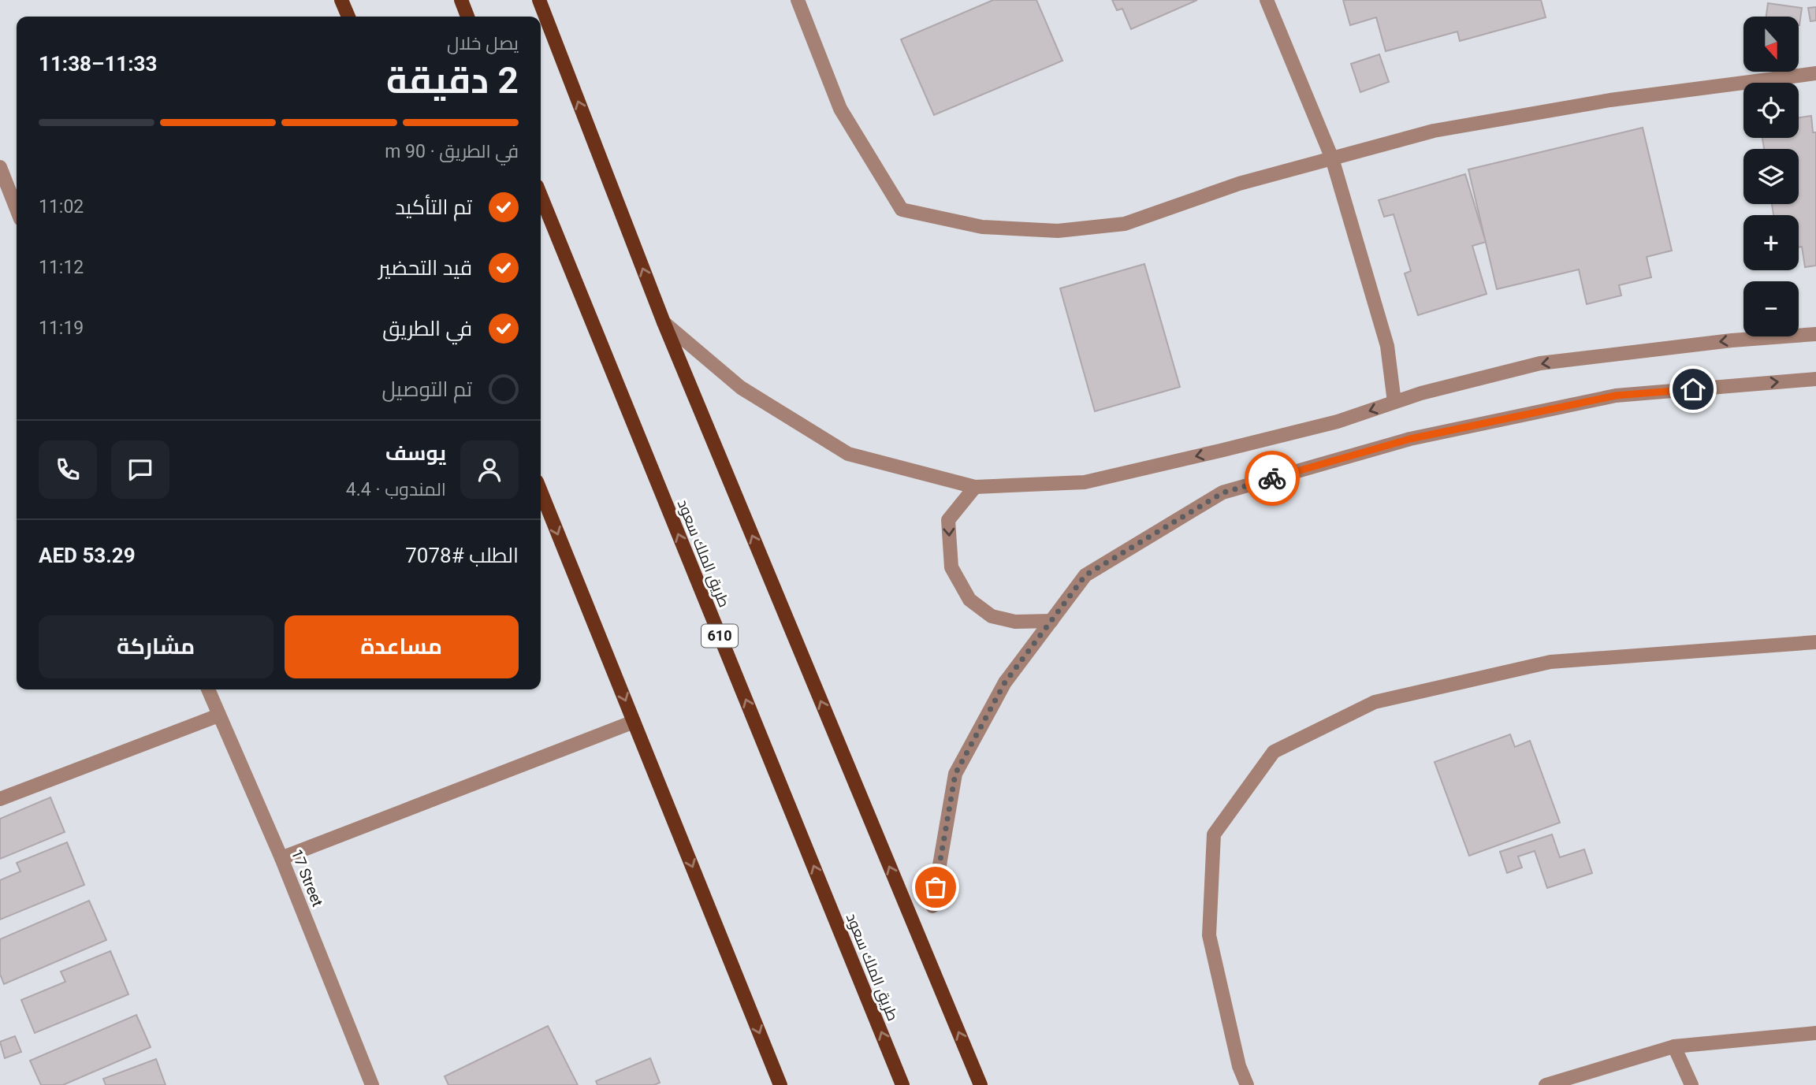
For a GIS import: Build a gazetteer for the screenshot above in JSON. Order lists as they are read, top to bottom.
{
  "streets": {
    "main road": ["طريق الملك سعود", "610"],
    "street": ["17 Street"]
  },
  "north": "bottom",
  "page": {
    "map_buttons": ["+", "−"],
    "heading": ["2 دقيقة", "يصل خلال", "11:33–11:38"],
    "panel": [
      "يوسف",
      "المندوب · 4.4",
      "الطلب #7078",
      "AED 53.29"
    ],
    "bar": "في الطريق · 90 m",
    "list": [
      ["تم التأكيد", "11:02"],
      ["قيد التحضير", "11:12"],
      ["في الطريق", "11:19"],
      "تم التوصيل"
    ],
    "buttons": ["مساعدة", "مشاركة"]
  }
}
